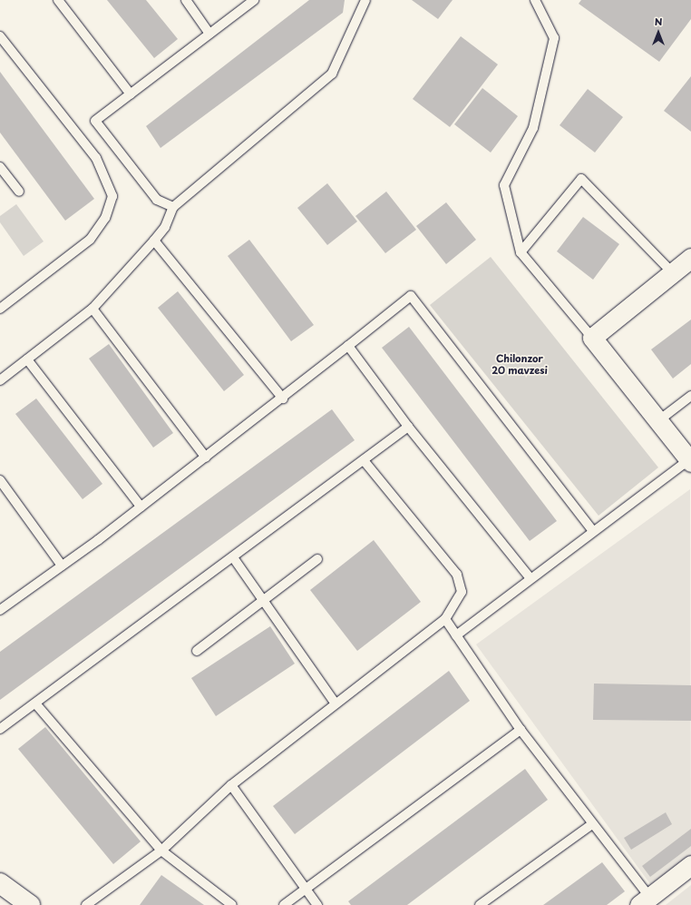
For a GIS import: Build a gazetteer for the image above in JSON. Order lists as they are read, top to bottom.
{
  "districts": ["Chilonzor 20 mavzesi"],
  "north": "top"
}
